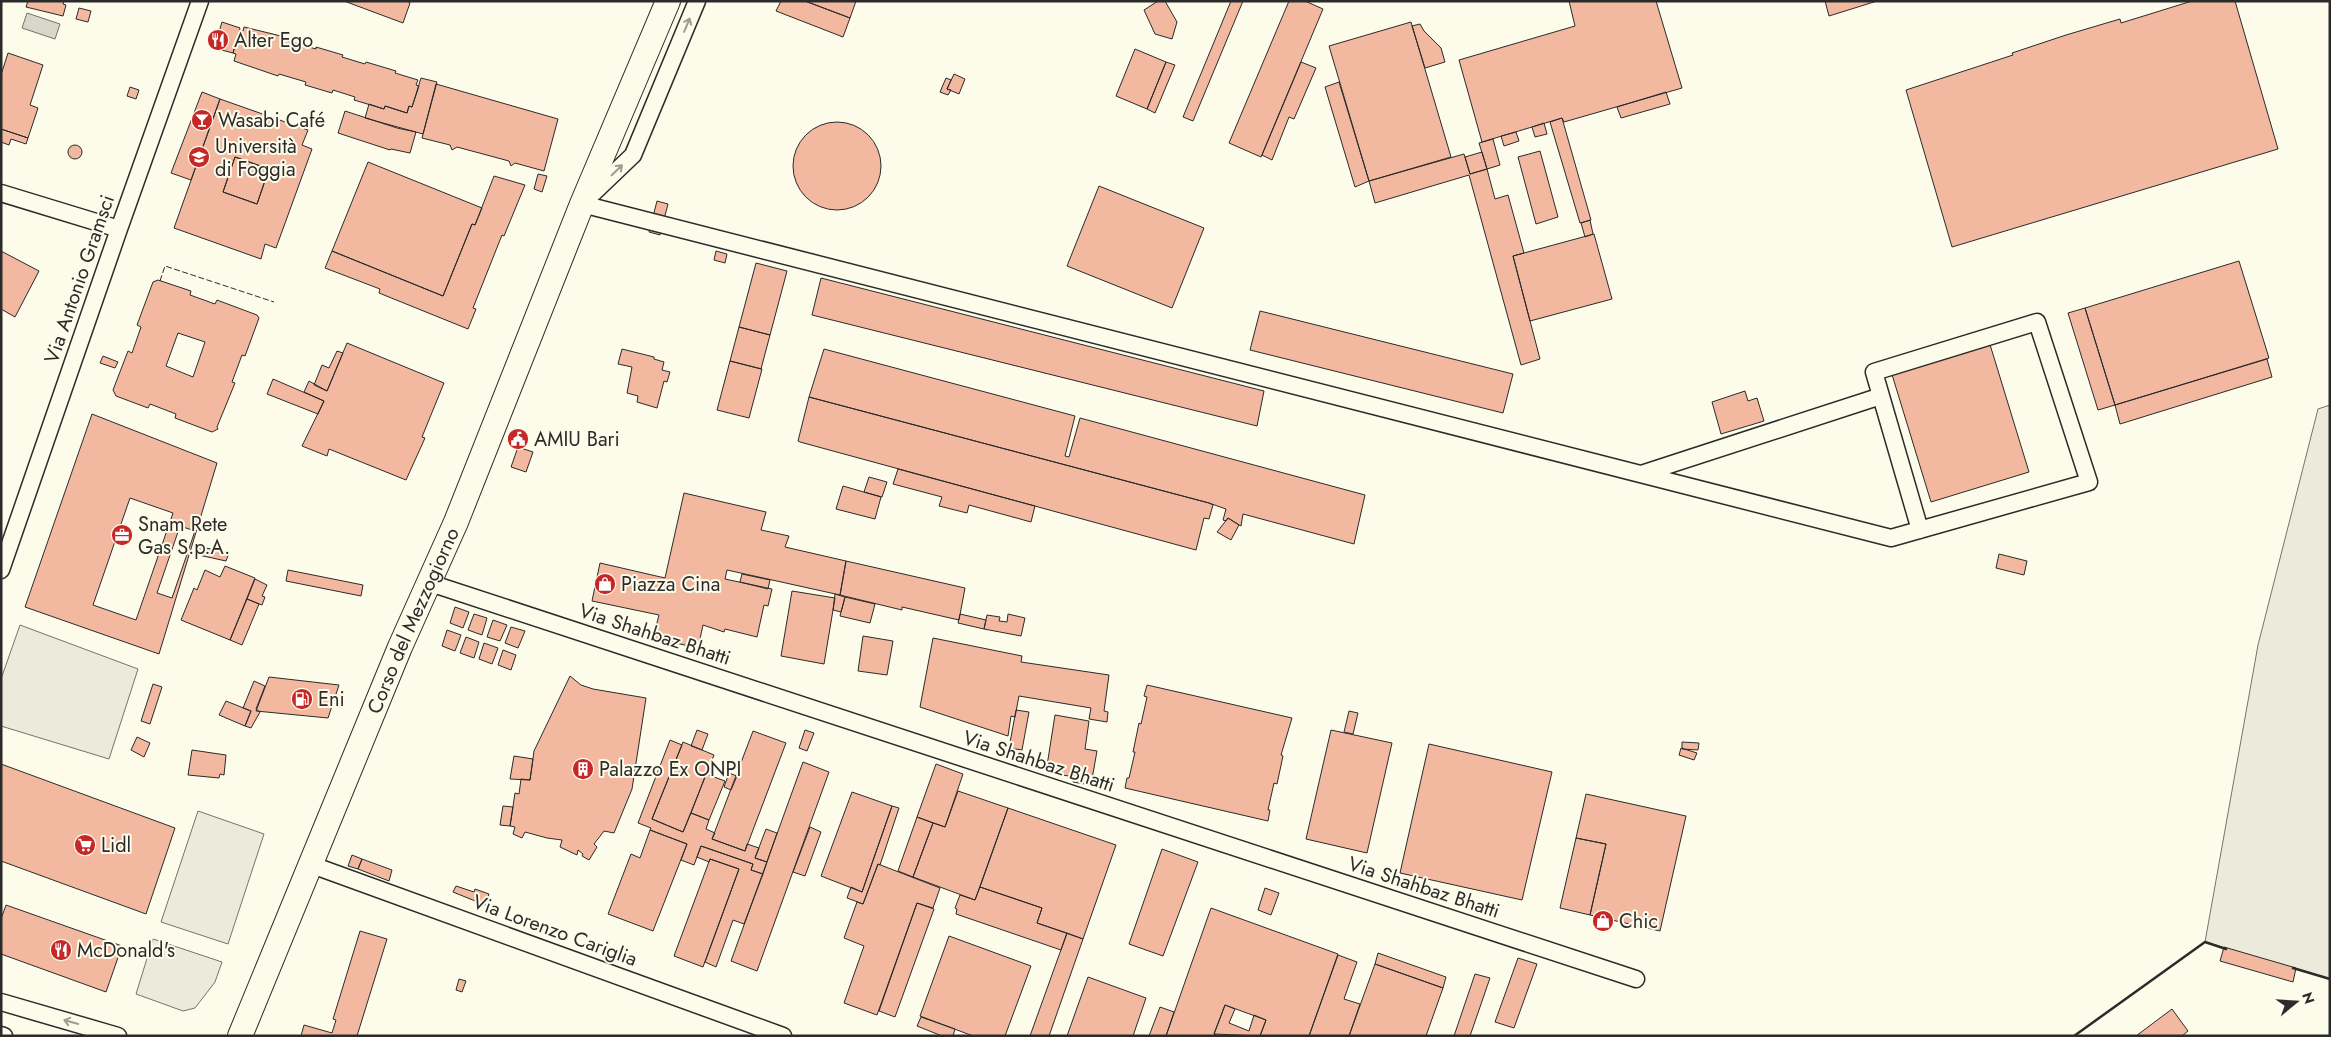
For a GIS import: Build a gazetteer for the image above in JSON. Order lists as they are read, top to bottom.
{
  "streets": {
    "main road": ["Corso del Mezzogiorno"],
    "street": ["Via Antonio Gramsci", "Via Shahbaz Bhatti", "Via Lorenzo Cariglia"]
  },
  "crossings": [
    ["Corso del Mezzogiorno", "Via Shahbaz Bhatti"],
    ["Corso del Mezzogiorno", "Via Lorenzo Cariglia"]
  ],
  "places": {
    "restaurant": ["Alter Ego", "McDonald's"],
    "bar": ["Wasabi Café"],
    "school or university": ["Università di Foggia"],
    "public building": ["AMIU Bari"],
    "office": ["Snam Rete Gas S.p.A."],
    "shop": ["Piazza Cina", "Chic"],
    "fuel station": ["Eni"],
    "building": ["Palazzo Ex ONPI"],
    "supermarket": ["Lidl"]
  },
  "north": "right"
}
